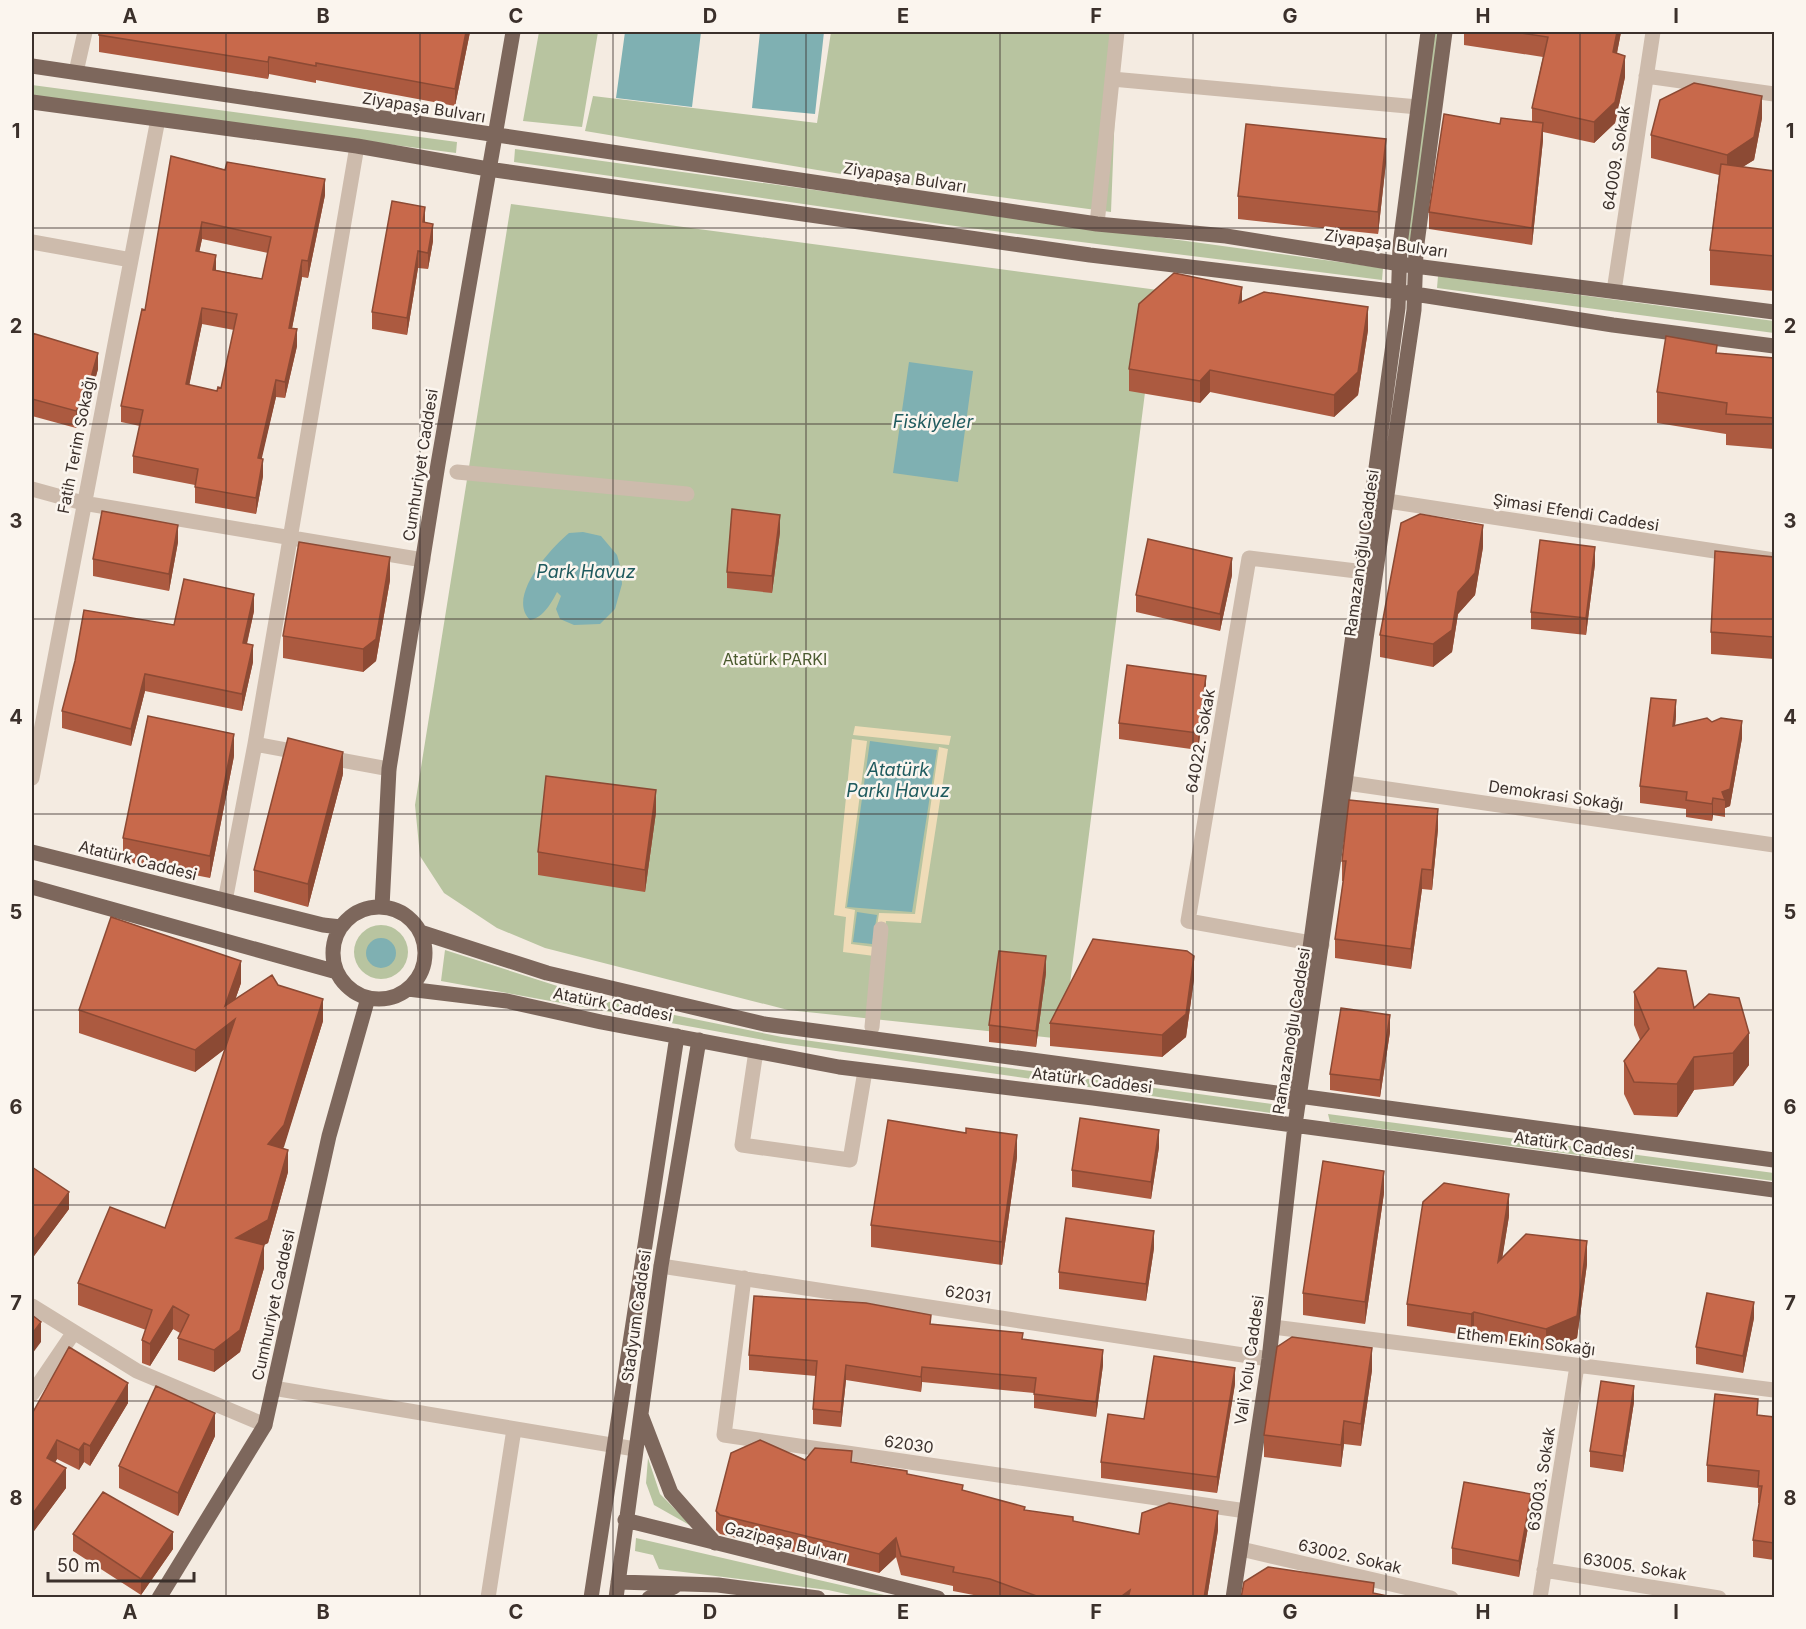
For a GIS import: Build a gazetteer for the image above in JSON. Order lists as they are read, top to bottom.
{
  "streets": {
    "main road": [
      "Ziyapaşa Bulvarı",
      "Cumhuriyet Caddesi",
      "Ramazanoğlu Caddesi",
      "Atatürk Caddesi",
      "Stadyum Caddesi",
      "Vali Yolu Caddesi",
      "Gazipaşa Bulvarı"
    ],
    "street": [
      "64009. Sokak",
      "Fatih Terim Sokağı",
      "Şimasi Efendi Caddesi",
      "64022. Sokak",
      "Demokrasi Sokağı",
      "62031",
      "Ethem Ekin Sokağı",
      "62030",
      "63003. Sokak",
      "63002. Sokak",
      "63005. Sokak"
    ]
  },
  "crossings": [
    ["Ziyapaşa Bulvarı", "64009. Sokak"],
    ["Ziyapaşa Bulvarı", "Cumhuriyet Caddesi"],
    ["Ziyapaşa Bulvarı", "Ramazanoğlu Caddesi"],
    ["Cumhuriyet Caddesi", "Atatürk Caddesi"],
    ["Şimasi Efendi Caddesi", "Ramazanoğlu Caddesi"],
    ["Ramazanoğlu Caddesi", "64022. Sokak"],
    ["Ramazanoğlu Caddesi", "Demokrasi Sokağı"],
    ["Ramazanoğlu Caddesi", "Atatürk Caddesi"],
    ["Ramazanoğlu Caddesi", "Vali Yolu Caddesi"],
    ["Atatürk Caddesi", "Stadyum Caddesi"],
    ["Atatürk Caddesi", "Vali Yolu Caddesi"],
    ["62031", "Stadyum Caddesi"],
    ["62031", "Vali Yolu Caddesi"],
    ["62031", "62030"],
    ["Stadyum Caddesi", "Gazipaşa Bulvarı"],
    ["Ethem Ekin Sokağı", "Vali Yolu Caddesi"],
    ["Ethem Ekin Sokağı", "63003. Sokak"],
    ["Vali Yolu Caddesi", "62030"],
    ["Vali Yolu Caddesi", "63002. Sokak"],
    ["63003. Sokak", "63005. Sokak"]
  ],
  "water": ["Fiskiyeler", "Park Havuz", "Atatürk Parkı Havuz"],
  "parks": ["Atatürk PARKI"],
  "scale_bar": "50 m",
  "grid": {
    "columns": [
      "A",
      "B",
      "C",
      "D",
      "E",
      "F",
      "G",
      "H",
      "I"
    ],
    "rows": [
      "1",
      "2",
      "3",
      "4",
      "5",
      "6",
      "7",
      "8"
    ]
  }
}
